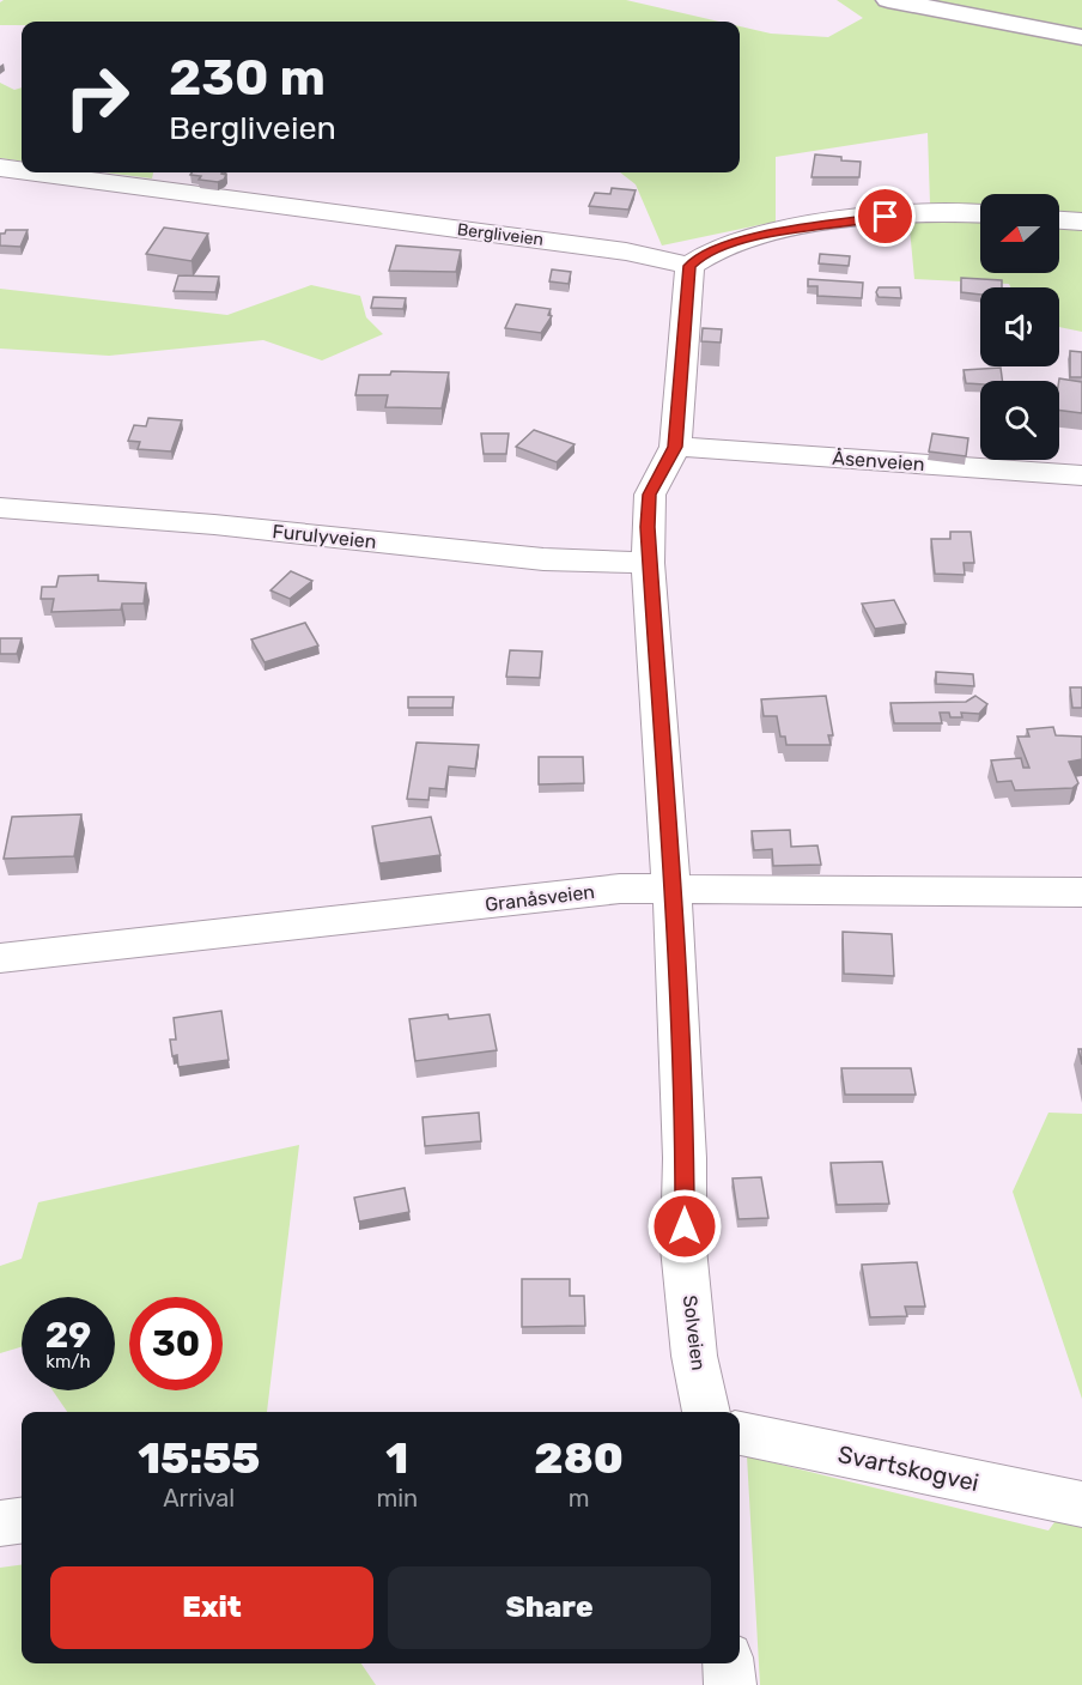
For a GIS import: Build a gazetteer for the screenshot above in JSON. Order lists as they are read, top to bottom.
{
  "streets": {
    "street": [
      "Bergliveien",
      "Åsenveien",
      "Furulyveien",
      "Granåsveien",
      "Solveien",
      "Svartskogvei"
    ]
  },
  "crossings": [
    ["Bergliveien", "Solveien"],
    ["Åsenveien", "Solveien"],
    ["Furulyveien", "Solveien"],
    ["Granåsveien", "Solveien"]
  ],
  "north": "left",
  "page": {
    "turn": ["230 m", "Bergliveien"],
    "speed": "29 km/h",
    "limit": "30",
    "eta": [
      "15:55",
      "Arrival",
      "1",
      "min",
      "280",
      "m"
    ],
    "buttons": ["Exit", "Share"]
  }
}
